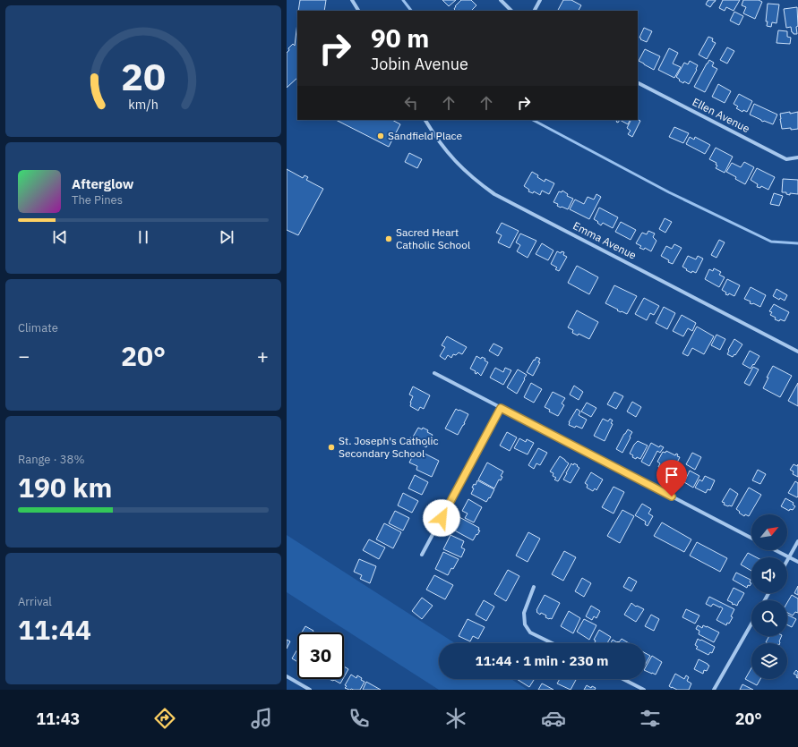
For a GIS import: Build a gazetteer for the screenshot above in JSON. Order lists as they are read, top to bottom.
{
  "streets": {
    "street": ["Ellen Avenue", "Emma Avenue"]
  },
  "places": ["Sandfield Place", "Sacred Heart Catholic School", "St. Joseph's Catholic Secondary School"],
  "north": "top right",
  "page": {
    "turn": ["90 m", "Jobin Avenue"],
    "song": ["Afterglow", "The Pines"],
    "tile": [
      "Climate",
      ["Range · 38%", "190 km"],
      ["Arrival", "11:44"]
    ],
    "heat": ["−", "20°", "+"],
    "limit": "30",
    "trip": "11:44 · 1 min · 230 m",
    "tabs": ["11:43", "20°"],
    "gauge": ["20", "km/h"]
  }
}
